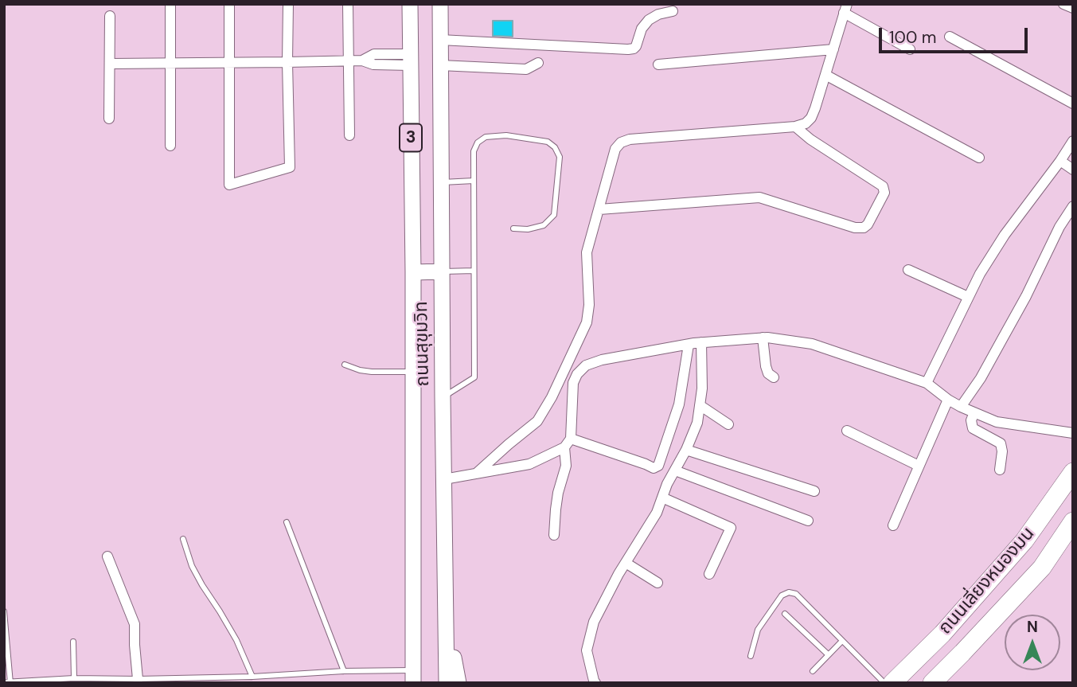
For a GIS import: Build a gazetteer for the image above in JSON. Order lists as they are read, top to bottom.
{
  "streets": {
    "highway": ["ถนนเลี่ยงหนองมน"],
    "main road": ["3", "ถนนสุขุมวิท"]
  },
  "scale_bar": "100 m",
  "north": "top"
}
